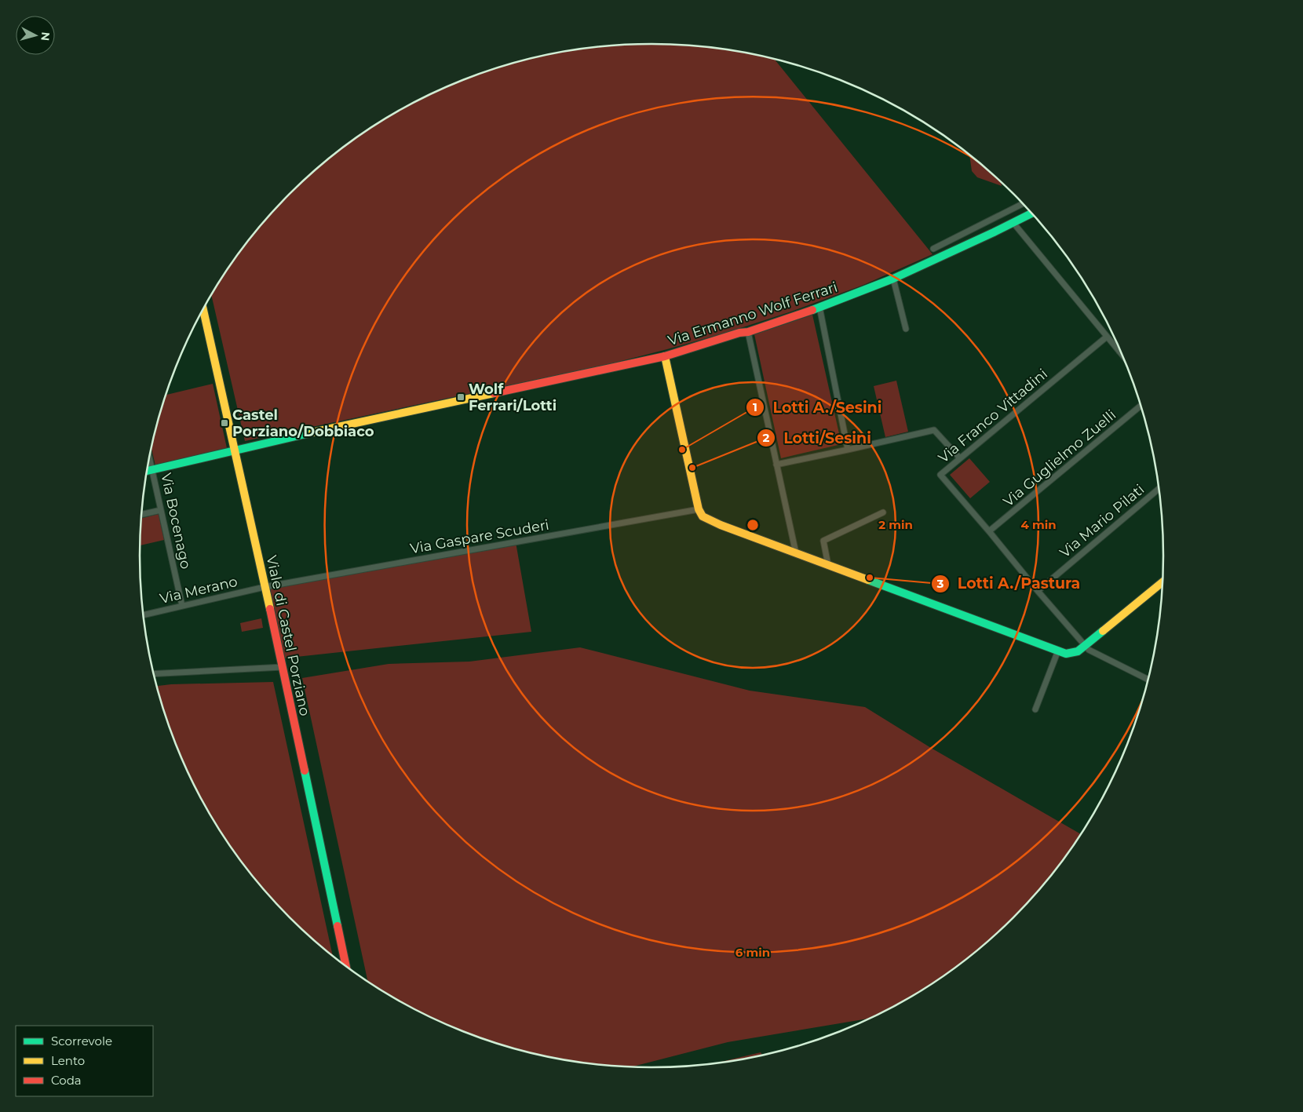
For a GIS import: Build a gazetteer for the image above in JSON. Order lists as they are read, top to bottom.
{
  "streets": {
    "street": [
      "Via Ermanno Wolf Ferrari",
      "Via Franco Vittadini",
      "Via Guglielmo Zuelli",
      "Via Bocenago",
      "Via Mario Pilati",
      "Via Gaspare Scuderi",
      "Via Merano",
      "Viale di Castel Porziano"
    ]
  },
  "crossings": [
    ["Via Ermanno Wolf Ferrari", "Via Bocenago"],
    ["Via Ermanno Wolf Ferrari", "Viale di Castel Porziano"],
    ["Via Franco Vittadini", "Via Guglielmo Zuelli"],
    ["Via Franco Vittadini", "Via Mario Pilati"],
    ["Via Bocenago", "Via Merano"],
    ["Via Gaspare Scuderi", "Via Merano"],
    ["Via Gaspare Scuderi", "Viale di Castel Porziano"],
    ["Via Merano", "Viale di Castel Porziano"]
  ],
  "places": {
    "transit": ["Wolf Ferrari/Lotti", "Castel Porziano/Dobbiaco"],
    "other": ["Lotti A./Sesini", "Lotti/Sesini", "Lotti A./Pastura"]
  },
  "legend": ["Scorrevole", "Lento", "Coda"],
  "north": "right",
  "rings": ["2 min", "4 min", "6 min"]
}
